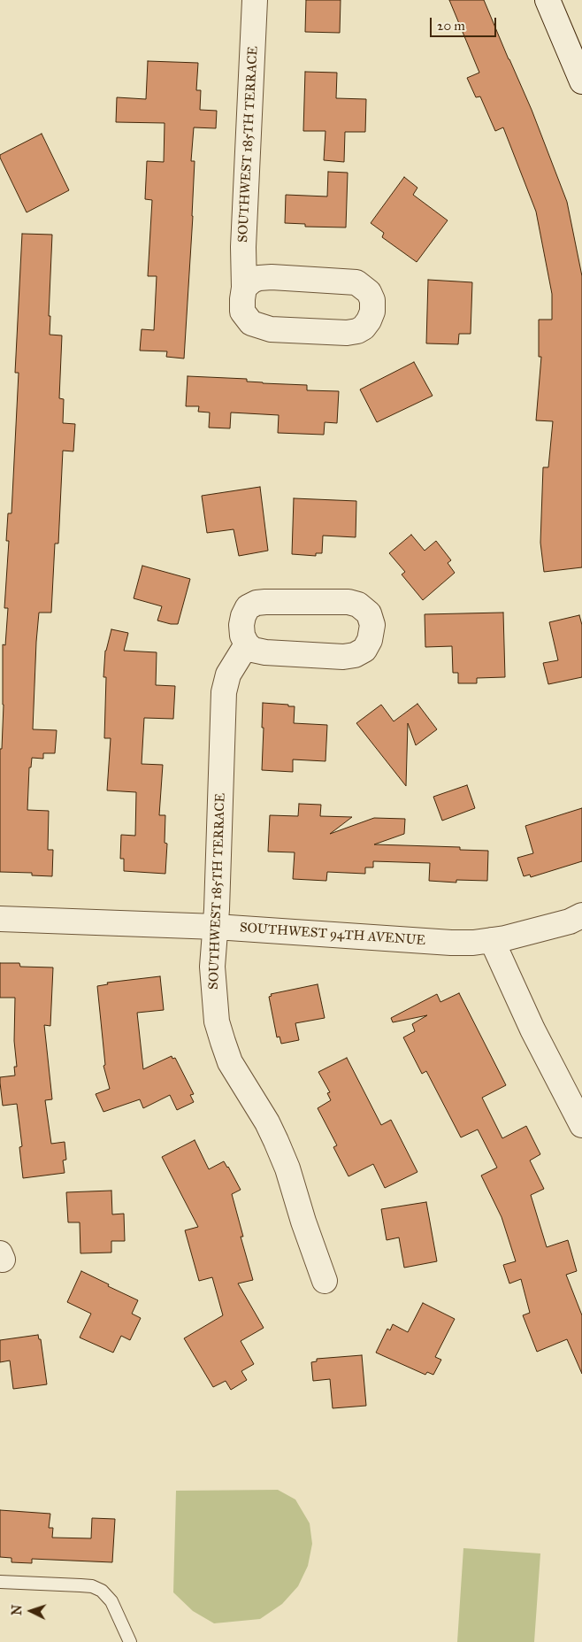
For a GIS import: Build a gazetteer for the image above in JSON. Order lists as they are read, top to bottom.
{
  "streets": {
    "street": ["SOUTHWEST 185TH TERRACE", "SOUTHWEST 94TH AVENUE"]
  },
  "crossings": [
    ["SOUTHWEST 185TH TERRACE", "SOUTHWEST 94TH AVENUE"]
  ],
  "scale_bar": "20 m",
  "north": "left"
}
